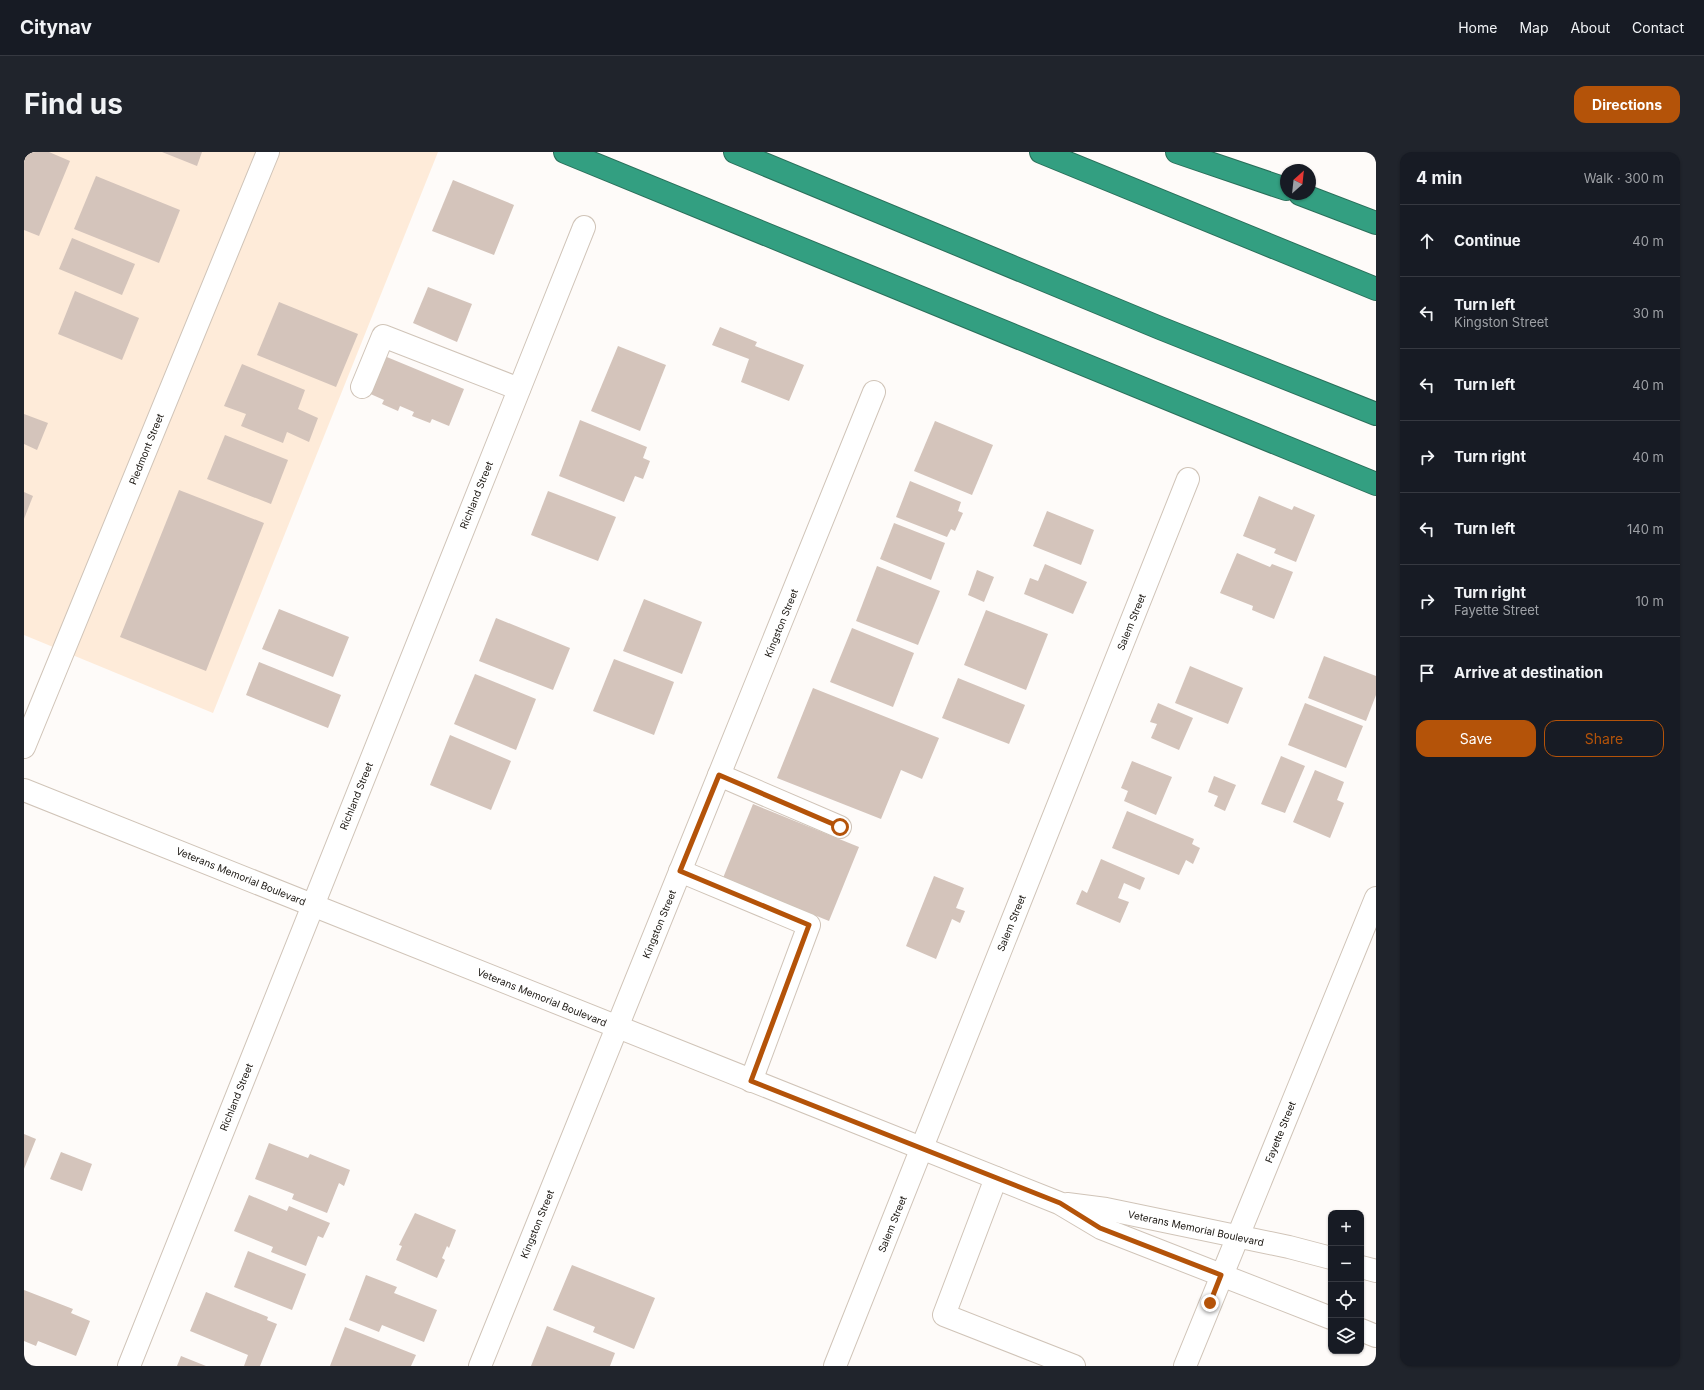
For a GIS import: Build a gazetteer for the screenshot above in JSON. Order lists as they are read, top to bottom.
{
  "streets": {
    "street": [
      "Piedmont Street",
      "Richland Street",
      "Salem Street",
      "Kingston Street",
      "Veterans Memorial Boulevard",
      "Fayette Street"
    ]
  },
  "crossings": [
    ["Richland Street", "Veterans Memorial Boulevard"],
    ["Salem Street", "Veterans Memorial Boulevard"],
    ["Kingston Street", "Veterans Memorial Boulevard"],
    ["Veterans Memorial Boulevard", "Fayette Street"]
  ],
  "north": "top right",
  "page": {
    "header": "Citynav",
    "nav": [
      "Home",
      "Map",
      "About",
      "Contact"
    ],
    "buttons": [
      "Directions",
      ["Save", "Share"]
    ],
    "title": "Find us",
    "heading": ["4 min", "Walk · 300 m"],
    "list": [
      ["Continue", "40 m"],
      ["Turn left", "Kingston Street", "30 m"],
      ["Turn left", "40 m"],
      ["Turn right", "40 m"],
      ["Turn left", "140 m"],
      ["Turn right", "Fayette Street", "10 m"],
      "Arrive at destination"
    ],
    "map_buttons": ["+", "−"]
  }
}
